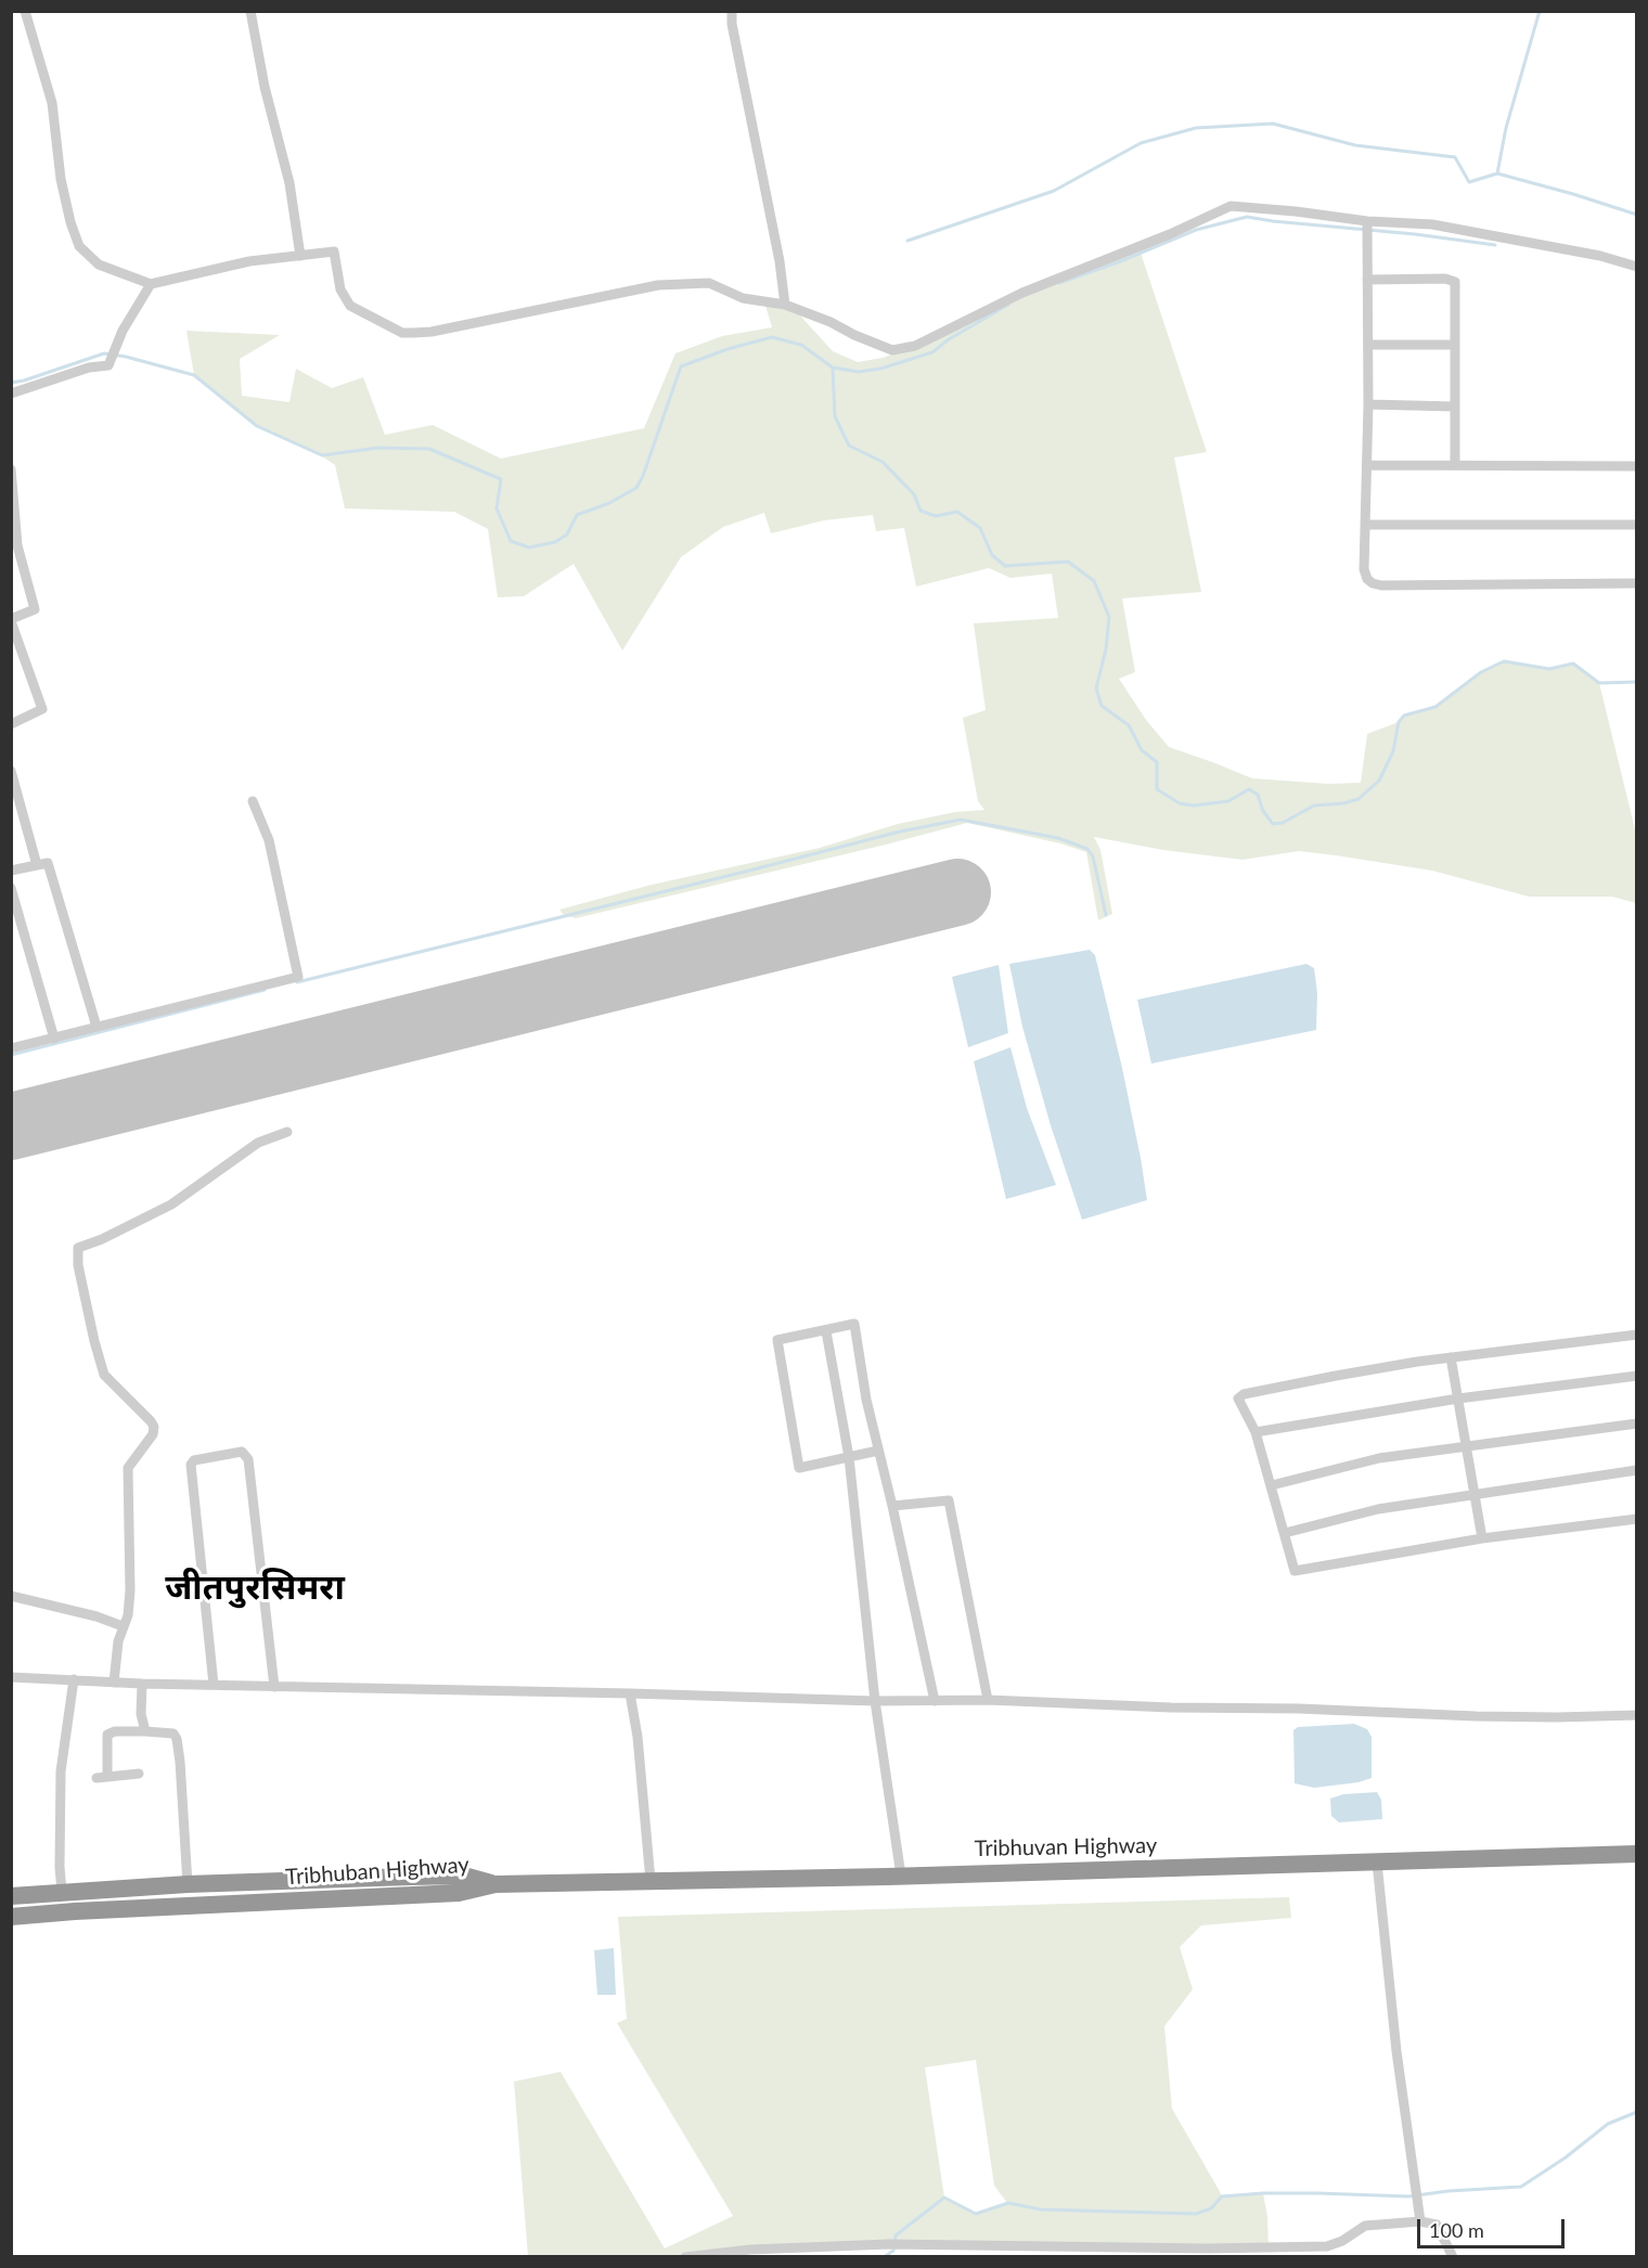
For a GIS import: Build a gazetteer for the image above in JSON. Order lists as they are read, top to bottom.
{
  "streets": {
    "highway": ["Tribhuvan Highway", "Tribhuban Highway"]
  },
  "crossings": [
    ["Tribhuvan Highway", "Tribhuban Highway"]
  ],
  "districts": ["जीतपुरसिमरा"],
  "scale_bar": "100 m"
}
